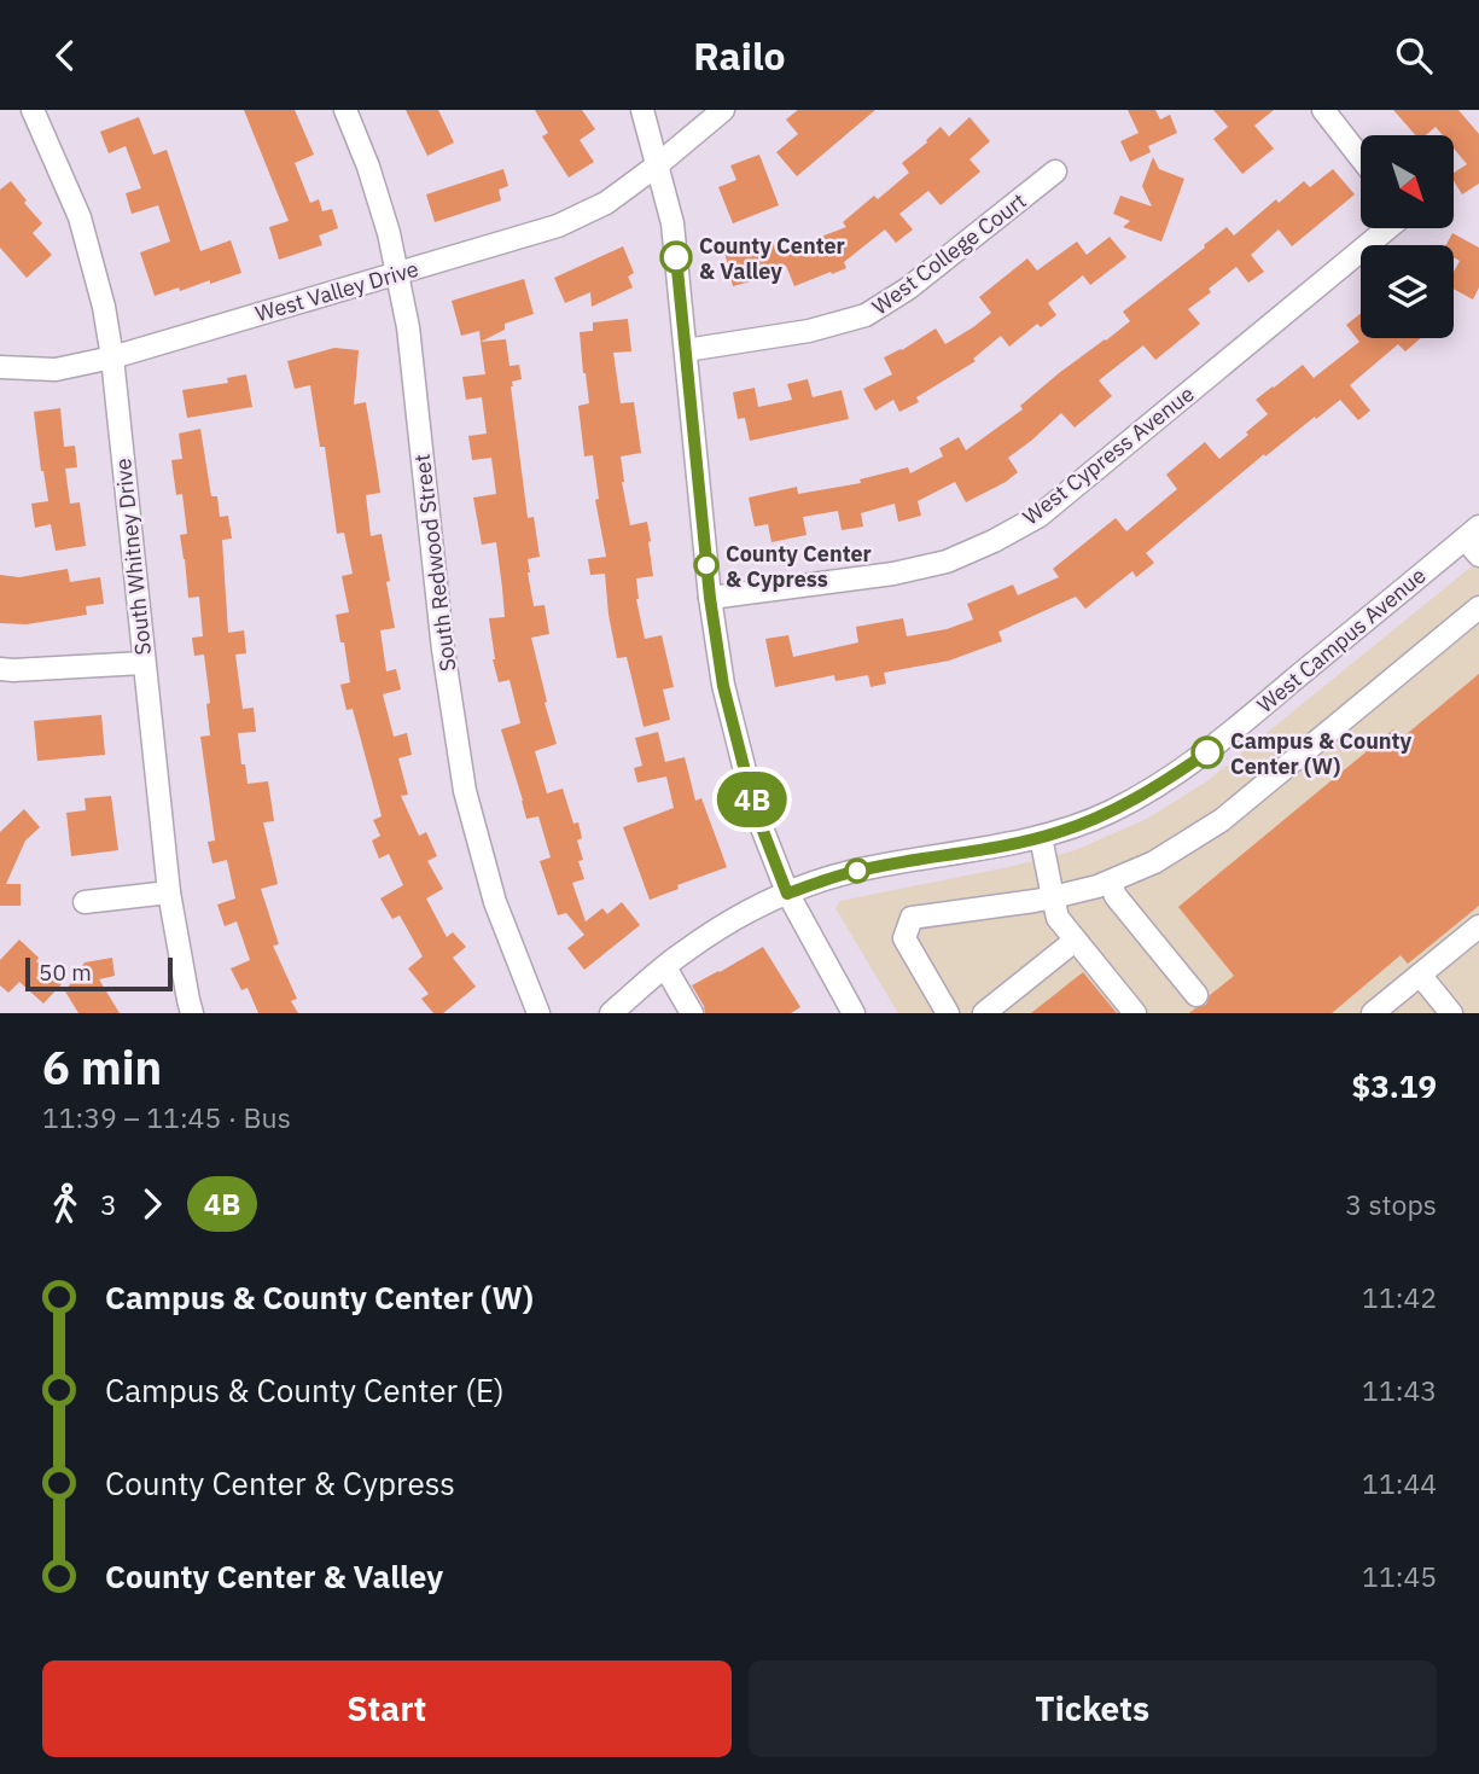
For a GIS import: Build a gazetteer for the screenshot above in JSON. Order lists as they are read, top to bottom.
{
  "streets": {
    "street": [
      "West College Court",
      "West Valley Drive",
      "West Cypress Avenue",
      "South Whitney Drive",
      "South Redwood Street",
      "West Campus Avenue"
    ]
  },
  "crossings": [
    ["West Valley Drive", "South Whitney Drive"],
    ["West Valley Drive", "South Redwood Street"]
  ],
  "places": ["County Center & Valley", "County Center & Cypress", "Campus & County Center (W)"],
  "lines": ["bus line 4B"],
  "scale_bar": "50 m",
  "north": "bottom right",
  "page": {
    "header": "Railo",
    "on_map": "4B",
    "scale": "50 m",
    "heading": ["6 min", "11:39 – 11:45 · Bus", "$3.19"],
    "legs": ["3", "4B", "3 stops"],
    "list": [
      {
        "name": "Campus & County Center (W)",
        "value": "11:42"
      },
      {
        "name": "Campus & County Center (E)",
        "value": "11:43"
      },
      {
        "name": "County Center & Cypress",
        "value": "11:44"
      },
      {
        "name": "County Center & Valley",
        "value": "11:45"
      }
    ],
    "buttons": ["Start", "Tickets"]
  }
}
